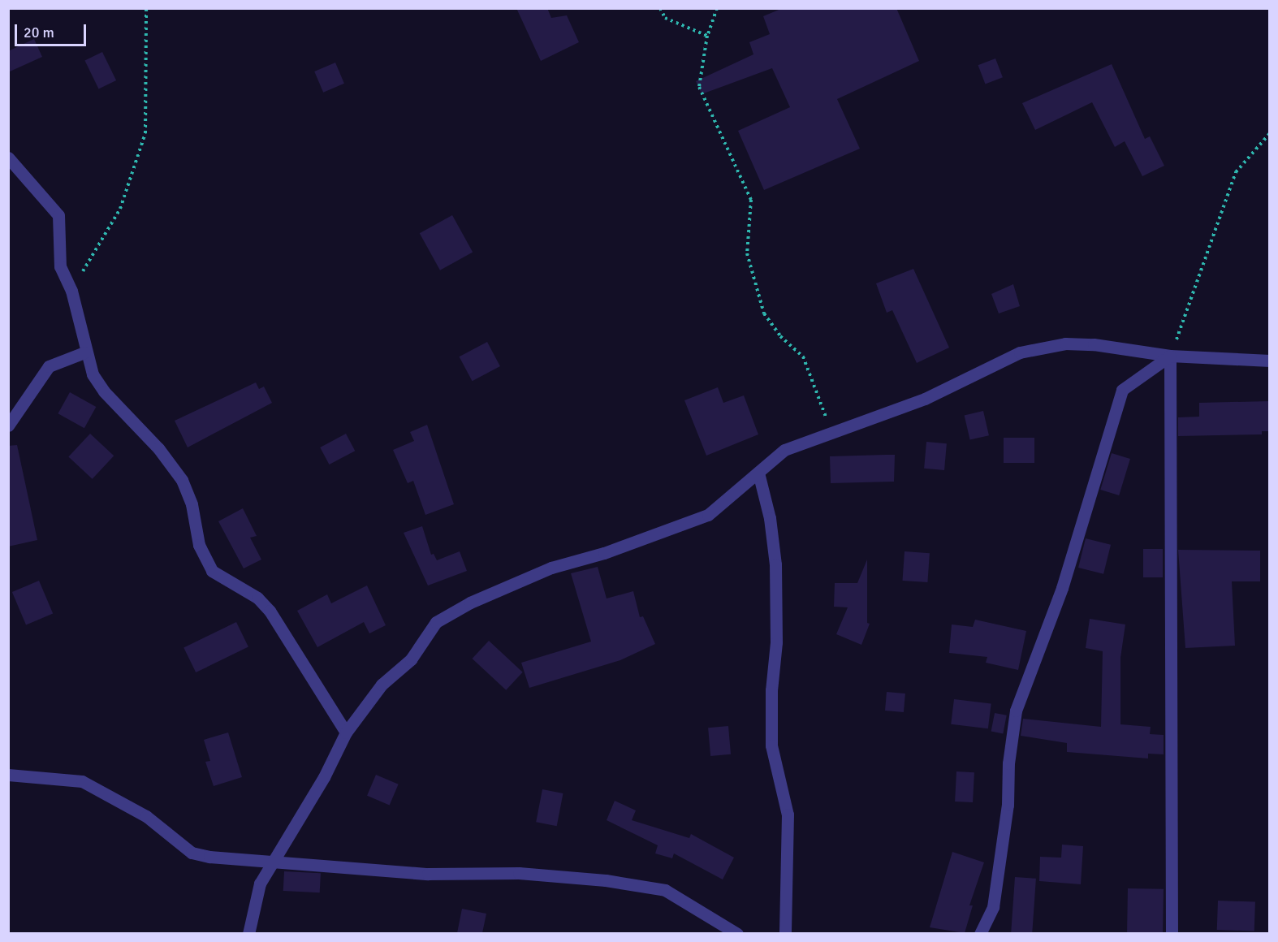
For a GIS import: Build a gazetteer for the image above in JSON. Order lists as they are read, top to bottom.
{
  "scale_bar": "20 m"
}
